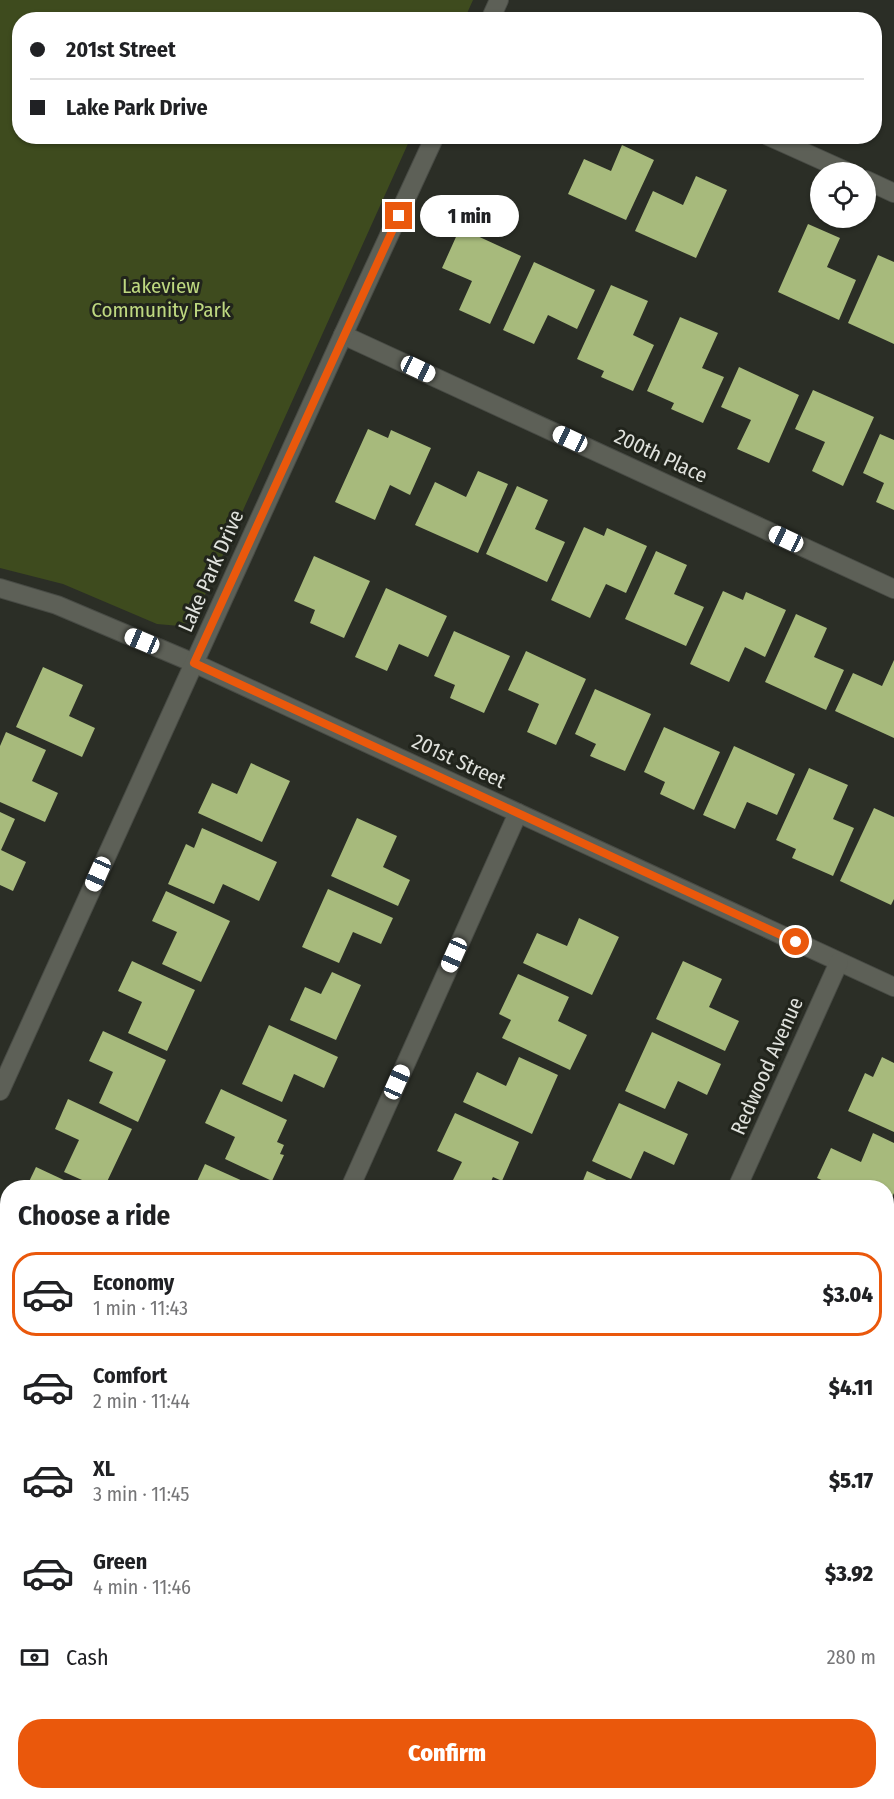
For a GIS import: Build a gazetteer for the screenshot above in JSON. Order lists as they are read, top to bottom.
{
  "streets": {
    "street": [
      "200th Place",
      "Lake Park Drive",
      "201st Street",
      "Redwood Avenue"
    ]
  },
  "crossings": [
    ["200th Place", "Lake Park Drive"],
    ["Lake Park Drive", "201st Street"],
    ["201st Street", "Redwood Avenue"]
  ],
  "parks": ["Lakeview Community Park"],
  "page": {
    "banner": ["201st Street", "Lake Park Drive"],
    "bubble": "1 min",
    "heading": "Choose a ride",
    "list": [
      {
        "name": "Economy",
        "note": "1 min · 11:43",
        "value": "$3.04"
      },
      {
        "name": "Comfort",
        "note": "2 min · 11:44",
        "value": "$4.11"
      },
      {
        "name": "XL",
        "note": "3 min · 11:45",
        "value": "$5.17"
      },
      {
        "name": "Green",
        "note": "4 min · 11:46",
        "value": "$3.92"
      }
    ],
    "pay": ["Cash", "280 m"],
    "buttons": "Confirm"
  }
}
